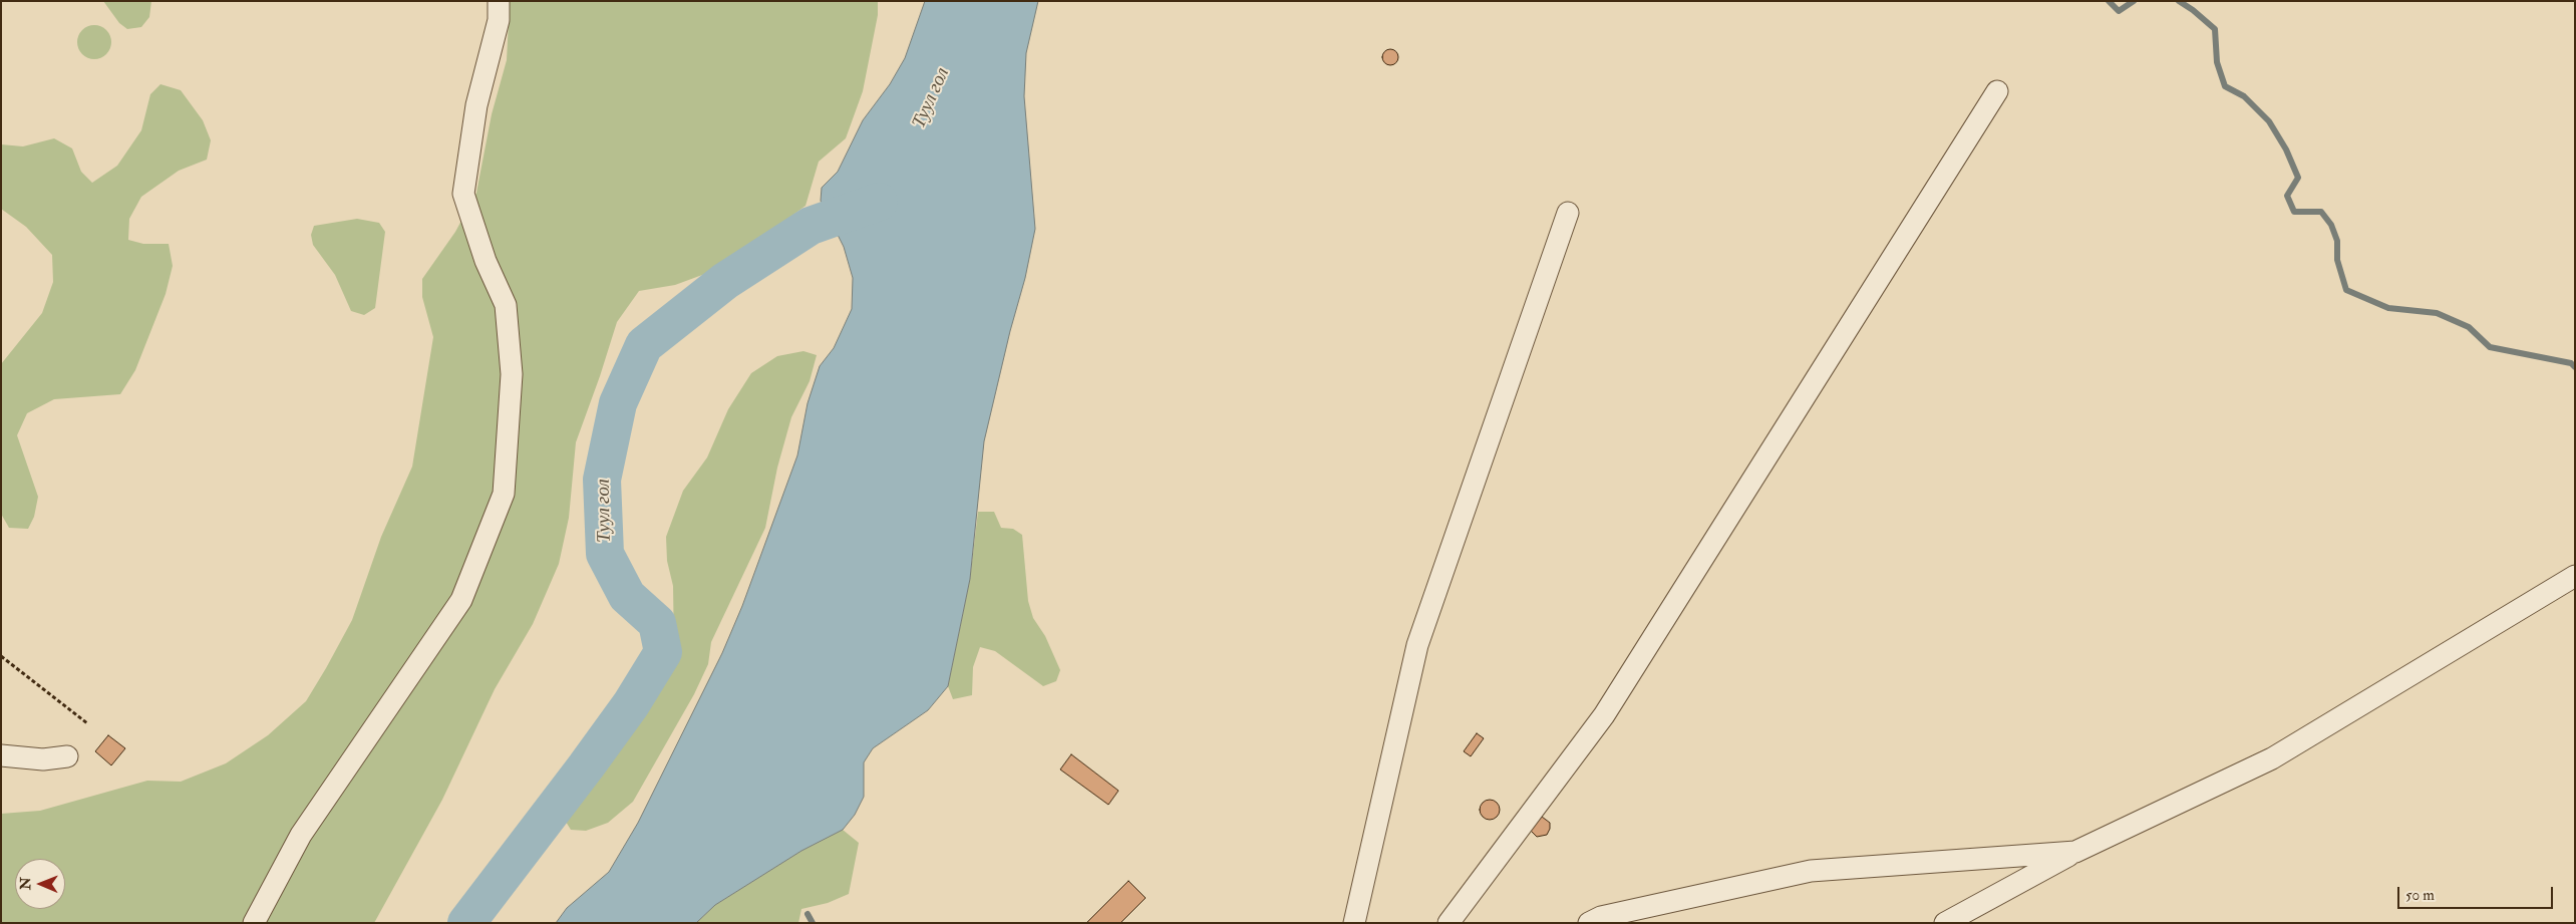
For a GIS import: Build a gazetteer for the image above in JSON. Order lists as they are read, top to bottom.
{
  "water": ["Туул гол"],
  "scale_bar": "50 m",
  "north": "left"
}
